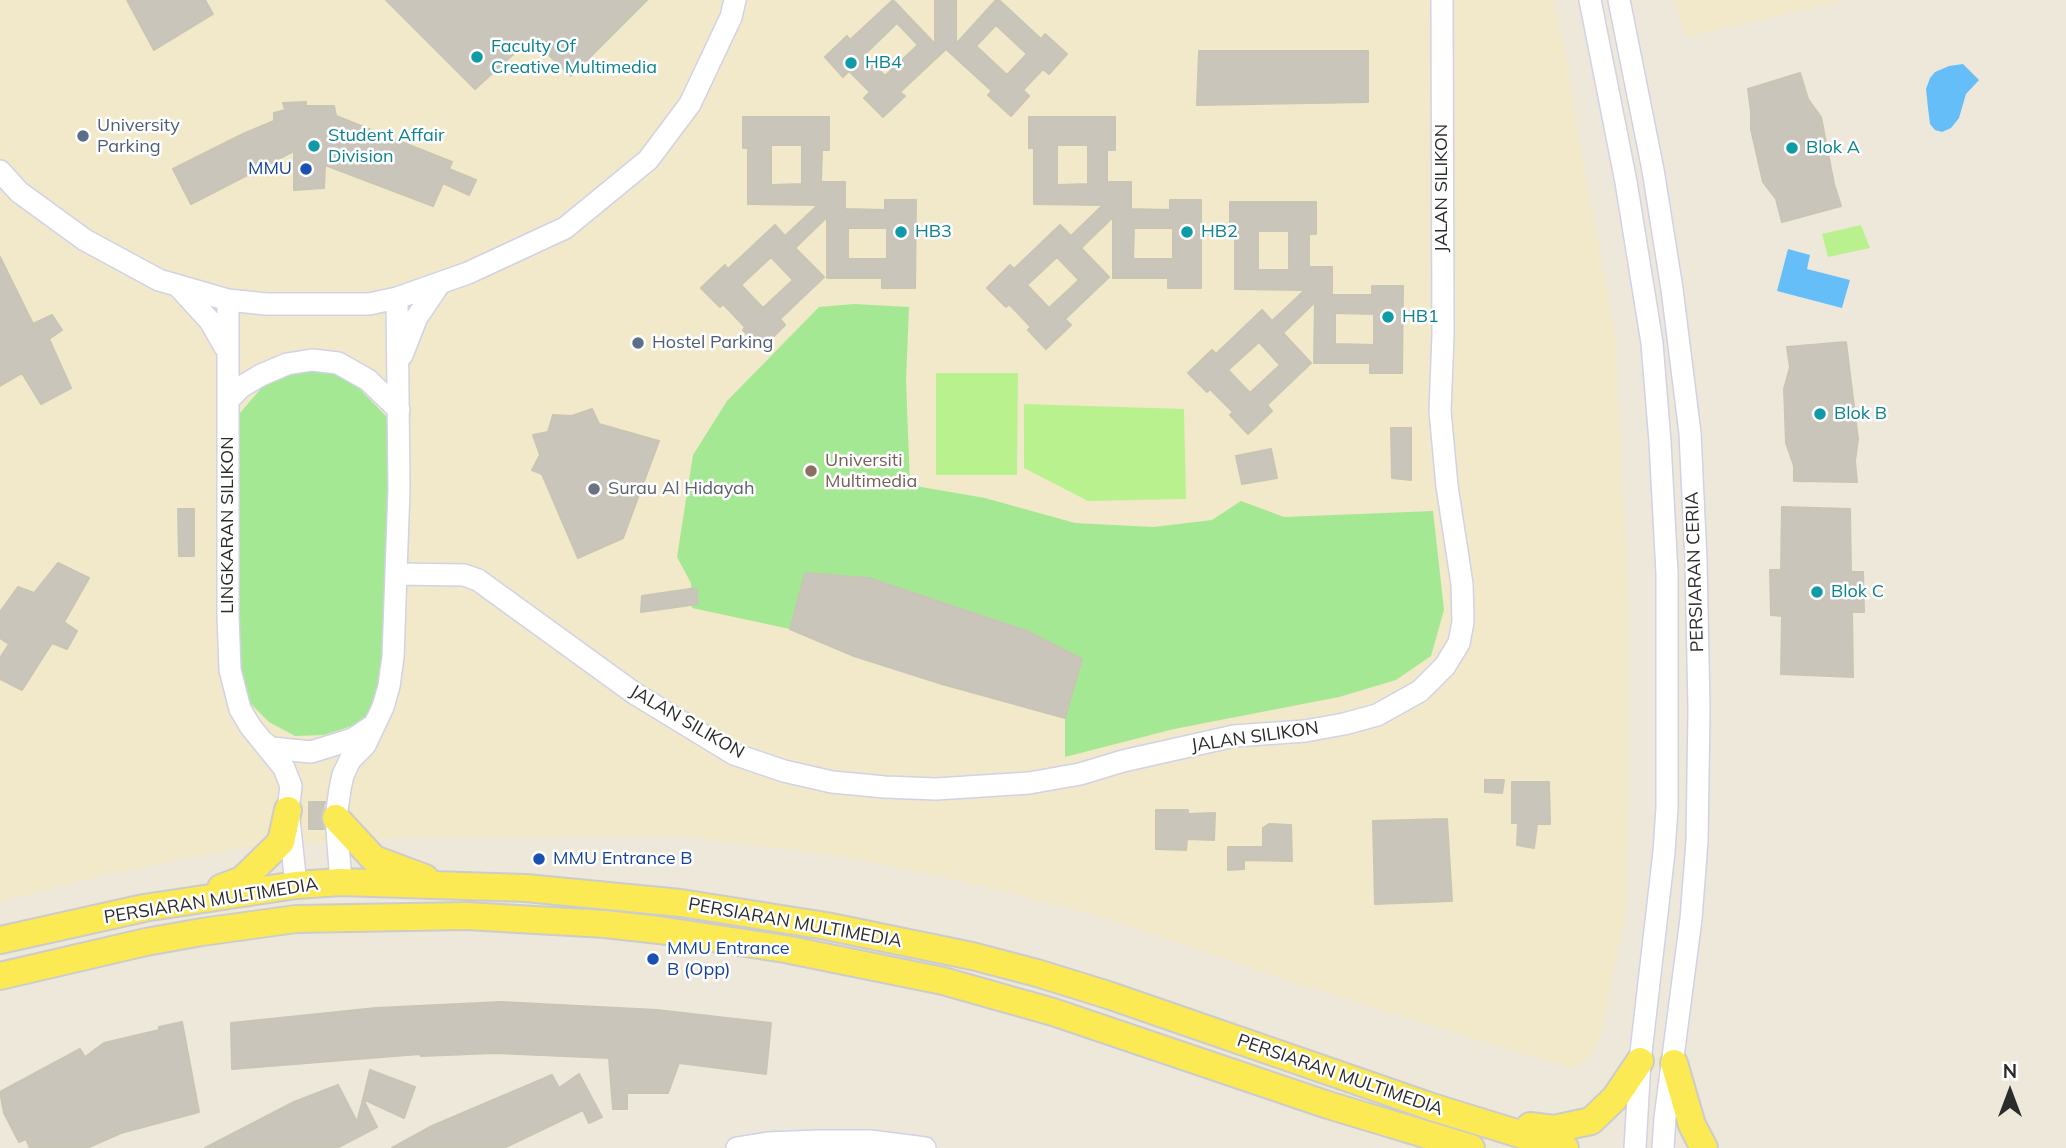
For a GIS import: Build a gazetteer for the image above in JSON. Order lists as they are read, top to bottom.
{
  "streets": {
    "main road": ["PERSIARAN MULTIMEDIA"],
    "street": ["JALAN SILIKON", "LINGKARAN SILIKON", "PERSIARAN CERIA"]
  },
  "crossings": [
    ["LINGKARAN SILIKON", "PERSIARAN MULTIMEDIA"]
  ],
  "places": [
    "Faculty Of Creative Multimedia",
    "HB4",
    "University Parking",
    "Student Affair Division",
    "Blok A",
    "MMU",
    "HB3",
    "HB2",
    "HB1",
    "Hostel Parking",
    "Blok B",
    "Universiti Multimedia",
    "Surau Al Hidayah",
    "Blok C",
    "MMU Entrance B",
    "MMU Entrance B (Opp)"
  ],
  "north": "top"
}
